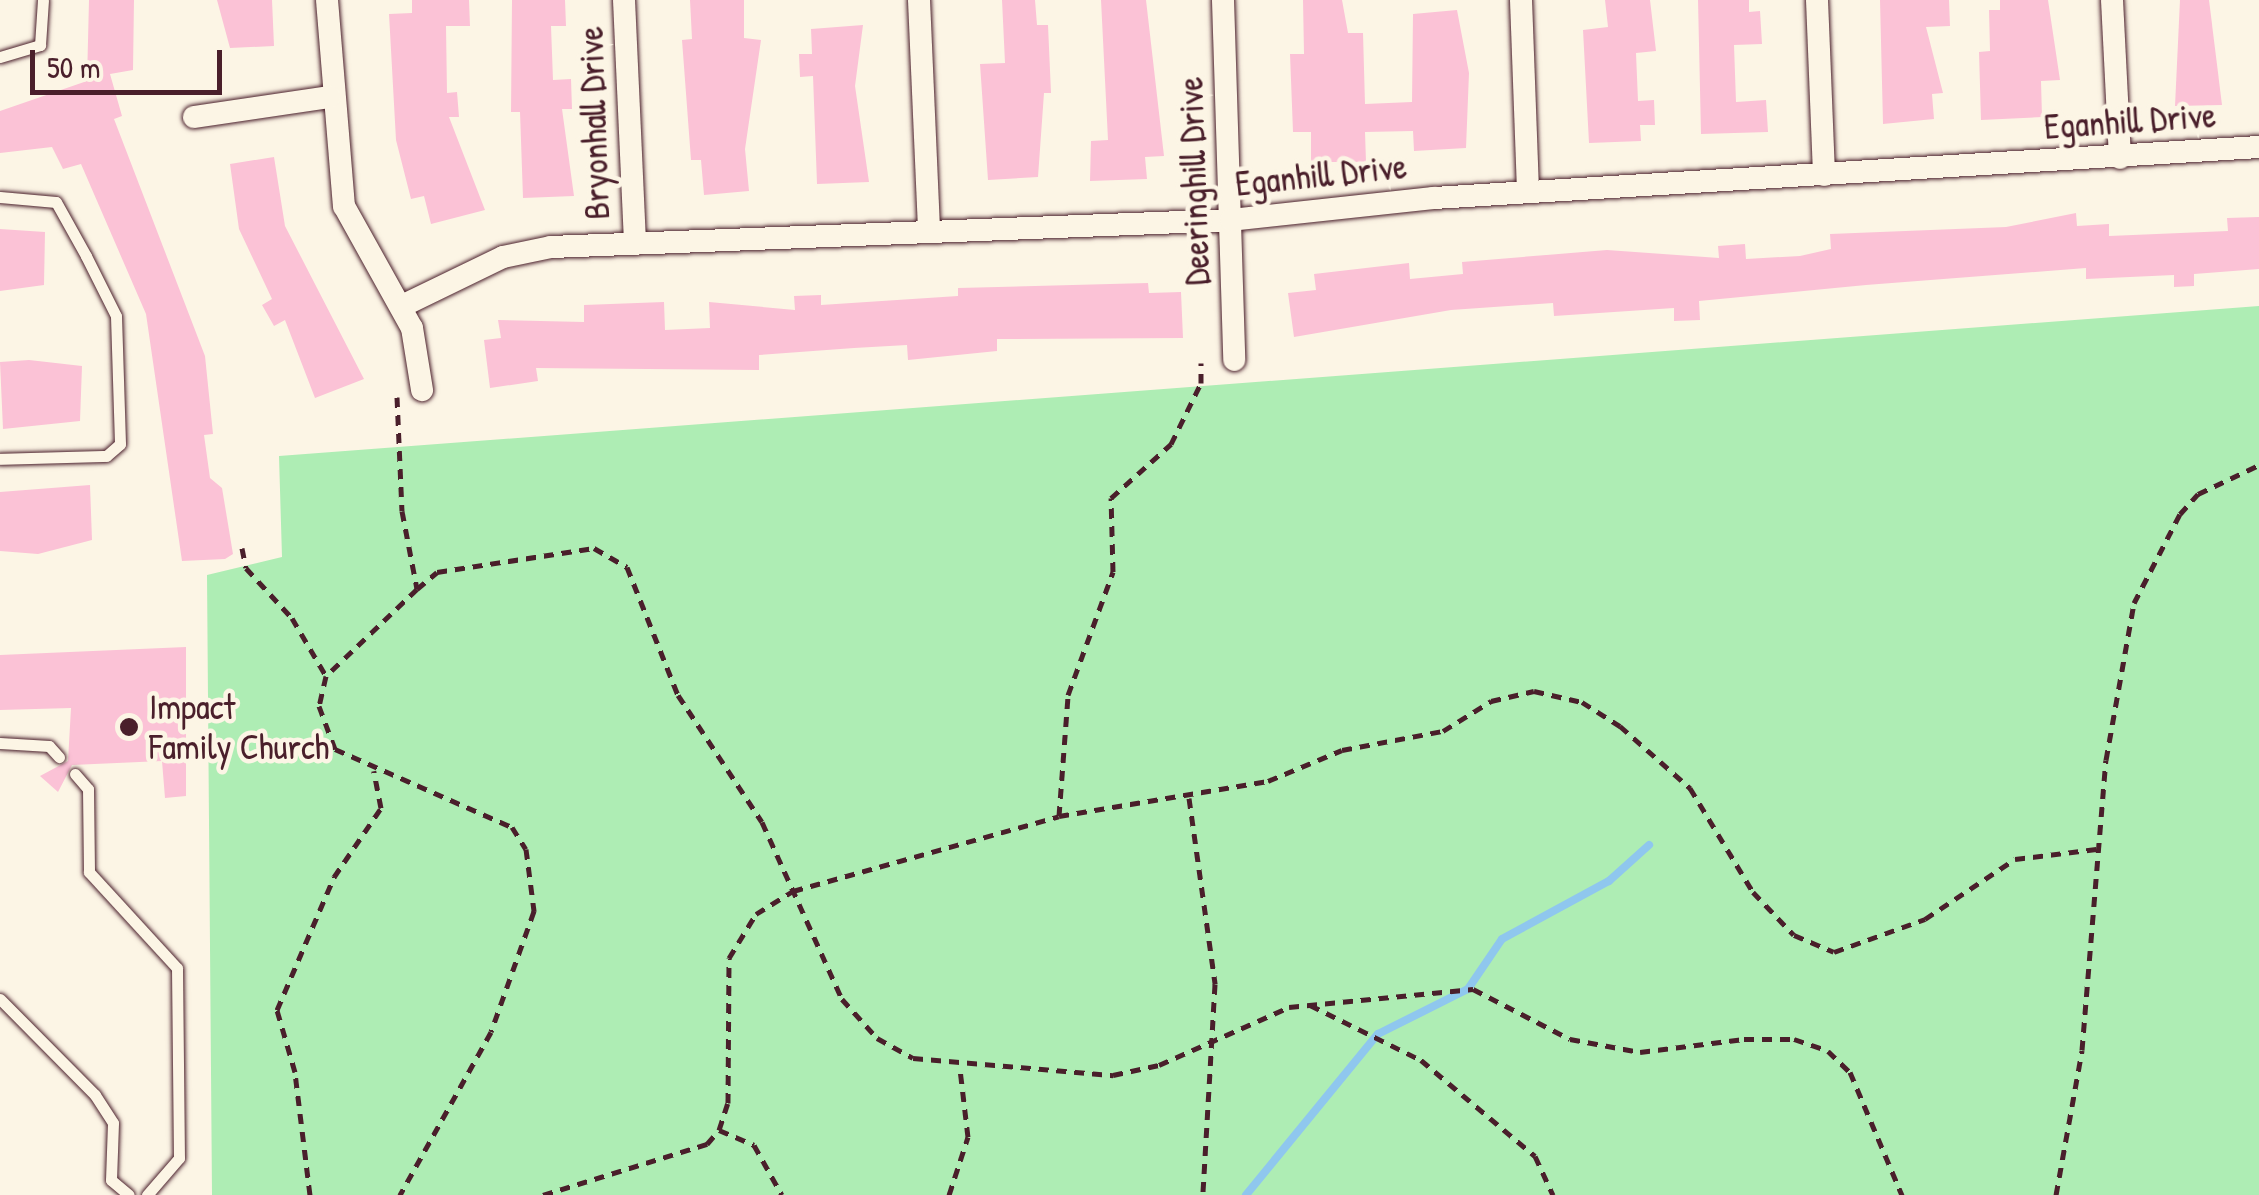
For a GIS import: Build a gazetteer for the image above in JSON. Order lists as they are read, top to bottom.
{
  "streets": {
    "street": ["Eganhill Drive", "Bryonhall Drive", "Deeringhill Drive"]
  },
  "crossings": [
    ["Eganhill Drive", "Bryonhall Drive"],
    ["Eganhill Drive", "Deeringhill Drive"]
  ],
  "places": ["Impact Family Church"],
  "scale_bar": "50 m"
}
